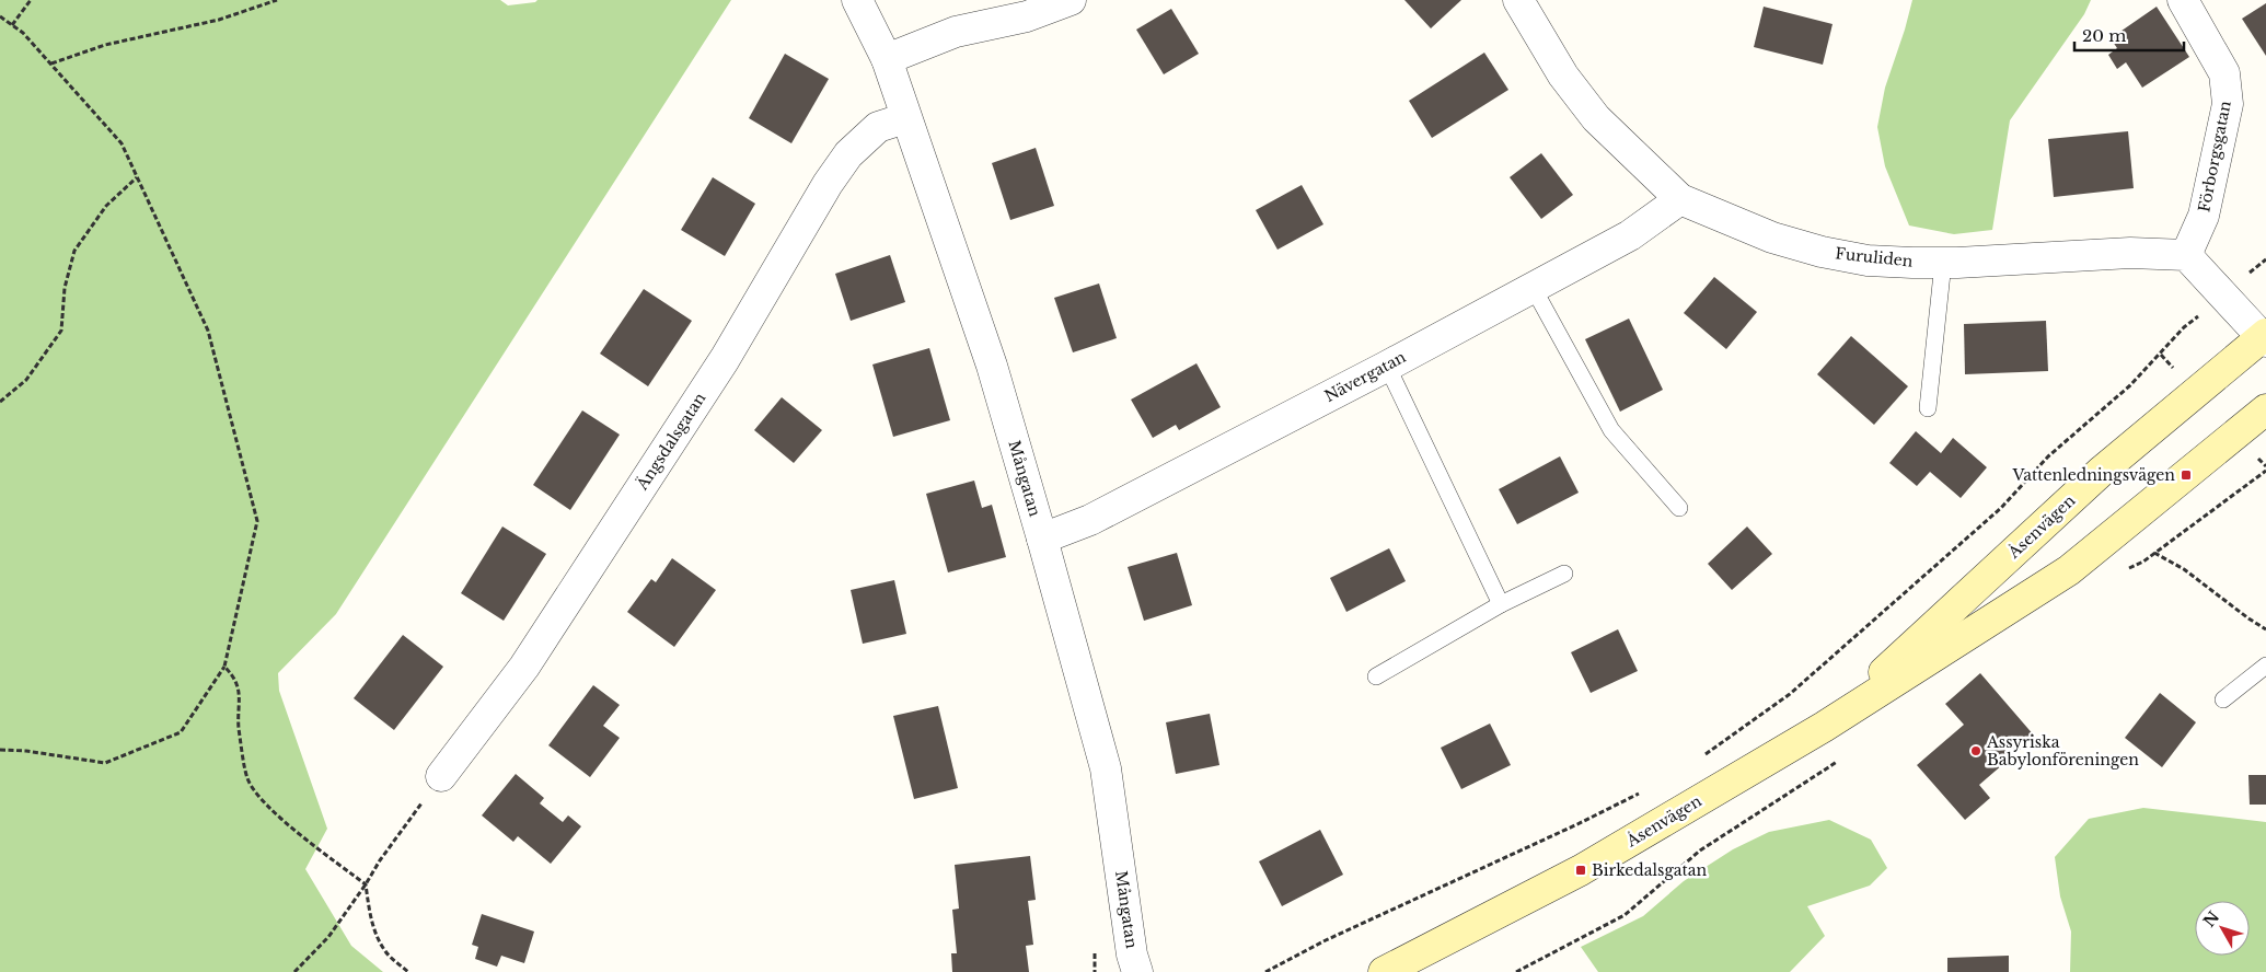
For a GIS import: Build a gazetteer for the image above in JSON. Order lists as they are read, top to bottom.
{
  "streets": {
    "street": [
      "Förborgsgatan",
      "Furuliden",
      "Nävergatan",
      "Ängsdalsgatan",
      "Mångatan",
      "Åsenvägen"
    ]
  },
  "crossings": [
    ["Förborgsgatan", "Furuliden"],
    ["Furuliden", "Nävergatan"],
    ["Nävergatan", "Mångatan"],
    ["Ängsdalsgatan", "Mångatan"]
  ],
  "places": {
    "transit": ["Vattenledningsvägen", "Birkedalsgatan"],
    "other": ["Assyriska Babylonföreningen"]
  },
  "scale_bar": "20 m",
  "north": "top left"
}
